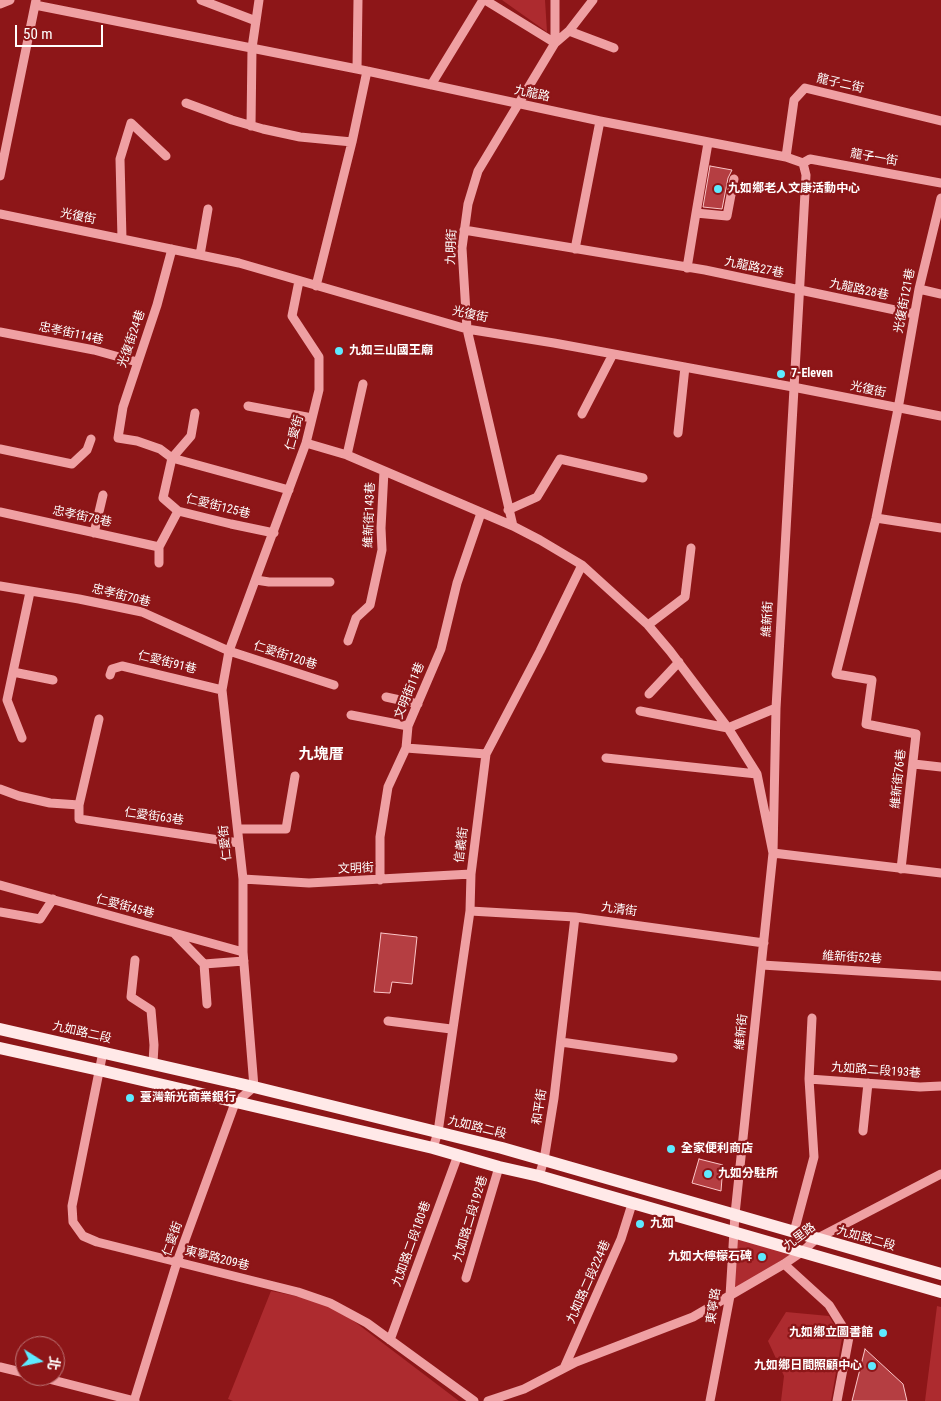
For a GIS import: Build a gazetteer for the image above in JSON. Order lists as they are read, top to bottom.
{
  "streets": {
    "main road": ["九如路二段"],
    "street": [
      "龍子二街",
      "九龍路",
      "龍子一街",
      "光復街",
      "九明街",
      "九龍路27巷",
      "九龍路28巷",
      "光復街121巷",
      "忠孝街114巷",
      "光復街24巷",
      "仁愛街",
      "仁愛街125巷",
      "維新街143巷",
      "忠孝街78巷",
      "忠孝街70巷",
      "維新街",
      "仁愛街120巷",
      "仁愛街91巷",
      "文明街11巷",
      "維新街76巷",
      "仁愛街63巷",
      "信義街",
      "文明街",
      "仁愛街45巷",
      "九清街",
      "維新街52巷",
      "九如路二段193巷",
      "和平街",
      "九如路二段192巷",
      "九里路",
      "九如路二段180巷",
      "東寧路209巷",
      "九如路二段224巷",
      "東寧路"
    ]
  },
  "crossings": [
    ["龍子二街", "九龍路"],
    ["九龍路", "龍子一街"],
    ["九龍路", "九明街"],
    ["光復街", "九明街"],
    ["光復街", "光復街121巷"],
    ["光復街", "光復街24巷"],
    ["光復街", "仁愛街"],
    ["光復街", "維新街"],
    ["九明街", "九龍路27巷"],
    ["九明街", "維新街"],
    ["九龍路27巷", "九龍路28巷"],
    ["九龍路28巷", "光復街121巷"],
    ["光復街121巷", "維新街76巷"],
    ["忠孝街114巷", "光復街24巷"],
    ["光復街24巷", "仁愛街125巷"],
    ["仁愛街", "仁愛街125巷"],
    ["仁愛街", "忠孝街70巷"],
    ["仁愛街", "維新街"],
    ["仁愛街", "仁愛街120巷"],
    ["仁愛街", "仁愛街91巷"],
    ["仁愛街", "仁愛街63巷"],
    ["仁愛街", "文明街"],
    ["仁愛街", "仁愛街45巷"],
    ["仁愛街", "九如路二段"],
    ["仁愛街", "東寧路209巷"],
    ["維新街143巷", "維新街"],
    ["忠孝街70巷", "仁愛街120巷"],
    ["維新街", "文明街11巷"],
    ["維新街", "信義街"],
    ["維新街", "九清街"],
    ["維新街", "維新街52巷"],
    ["維新街", "九如路二段"],
    ["維新街", "東寧路"],
    ["文明街11巷", "文明街"],
    ["信義街", "文明街"],
    ["信義街", "九清街"],
    ["信義街", "九如路二段"],
    ["九清街", "和平街"],
    ["九如路二段", "和平街"],
    ["九如路二段", "九里路"],
    ["九如路二段", "東寧路209巷"],
    ["九如路二段", "東寧路"],
    ["九里路", "九如路二段224巷"],
    ["九里路", "東寧路"],
    ["九如路二段180巷", "東寧路209巷"]
  ],
  "districts": ["九塊厝"],
  "places": [
    "九如鄉老人文康活動中心",
    "九如三山國王廟",
    "7-Eleven",
    "臺灣新光商業銀行",
    "全家便利商店",
    "九如分駐所",
    "九如",
    "九如大檸檬石碑",
    "九如鄉立圖書館",
    "九如鄉日間照顧中心"
  ],
  "scale_bar": "50 m",
  "north": "right"
}
